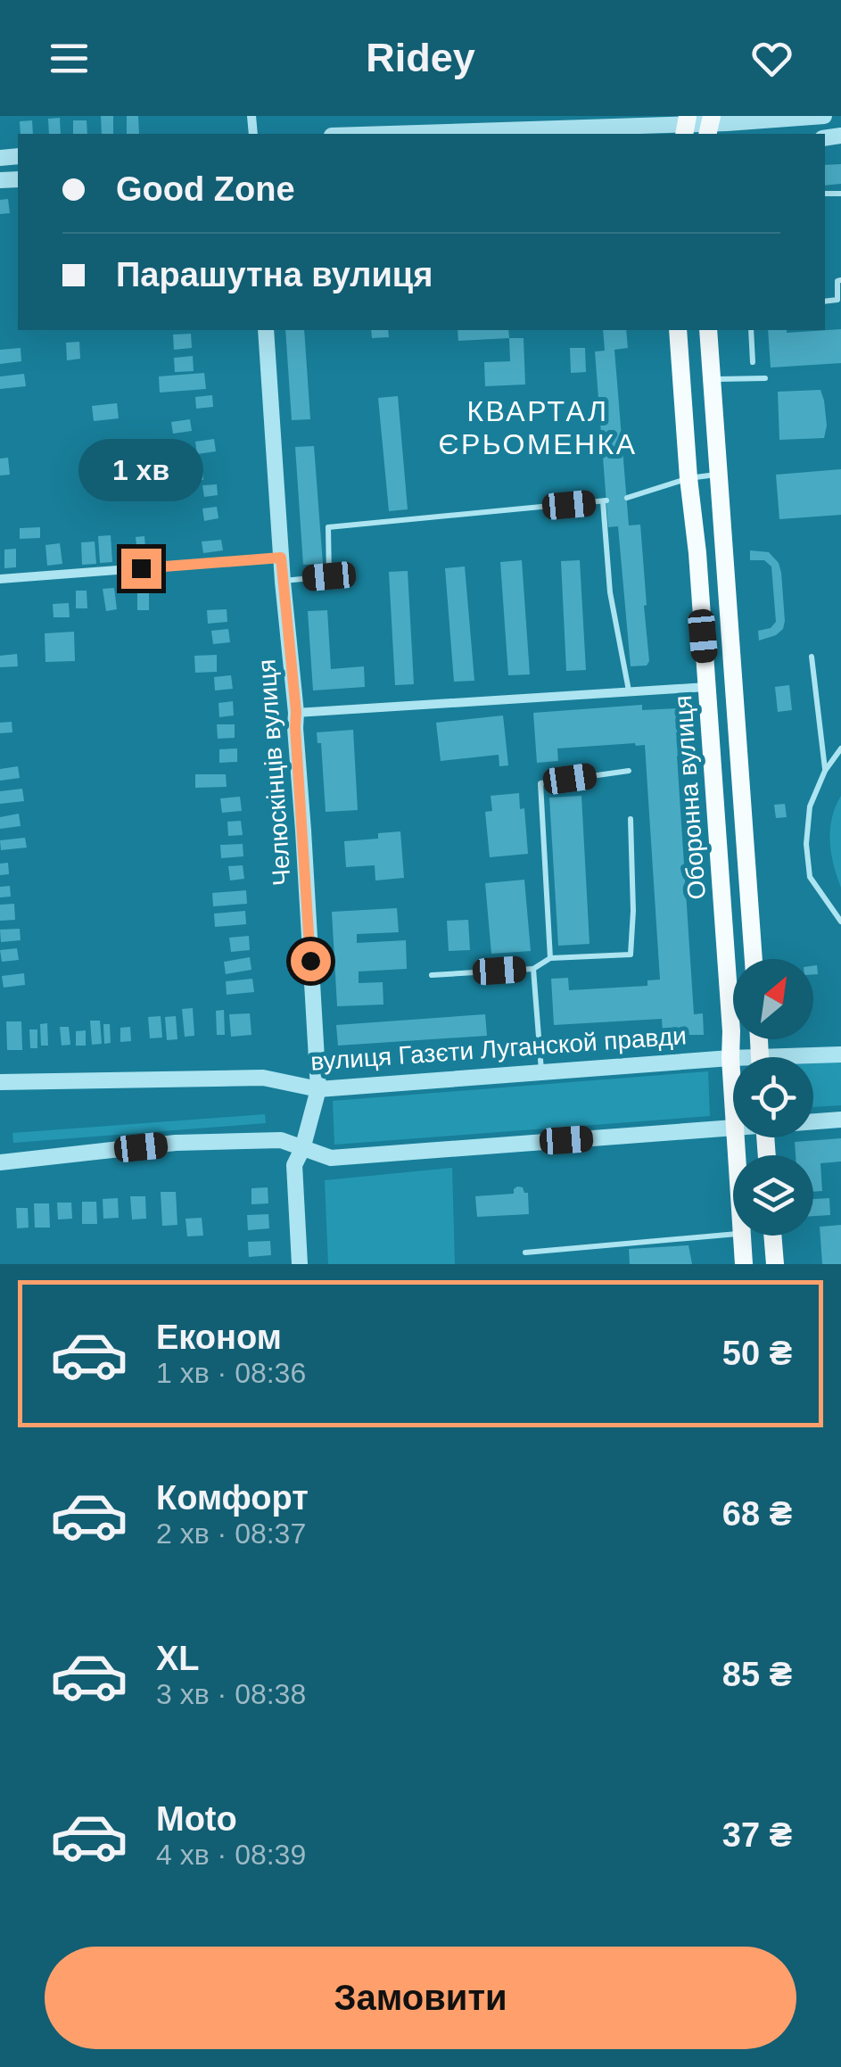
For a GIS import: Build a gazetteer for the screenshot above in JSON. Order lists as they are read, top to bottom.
{
  "streets": {
    "main road": ["Оборонна вулиця"],
    "street": ["Челюскінців вулиця", "вулиця Газєти Луганской правди"]
  },
  "crossings": [
    ["Челюскінців вулиця", "вулиця Газєти Луганской правди"],
    ["Оборонна вулиця", "вулиця Газєти Луганской правди"]
  ],
  "districts": ["КВАРТАЛ ЄРЬОМЕНКА"],
  "north": "top right",
  "page": {
    "header": "Ridey",
    "banner": ["Good Zone", "Парашутна вулиця"],
    "bubble": "1 хв",
    "list": [
      {
        "name": "Економ",
        "note": "1 хв · 08:36",
        "value": "50 ₴"
      },
      {
        "name": "Комфорт",
        "note": "2 хв · 08:37",
        "value": "68 ₴"
      },
      {
        "name": "XL",
        "note": "3 хв · 08:38",
        "value": "85 ₴"
      },
      {
        "name": "Moto",
        "note": "4 хв · 08:39",
        "value": "37 ₴"
      }
    ],
    "buttons": "Замовити"
  }
}
